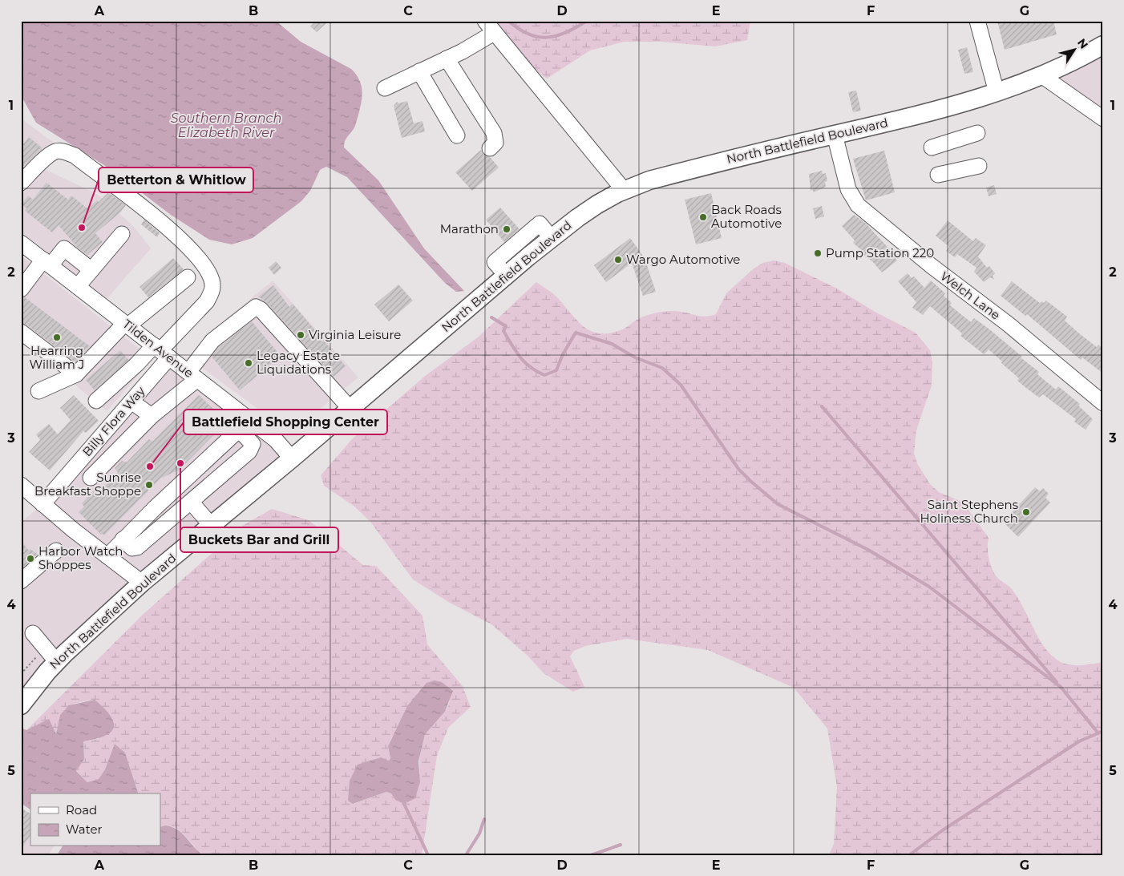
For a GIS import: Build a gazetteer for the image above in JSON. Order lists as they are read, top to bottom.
{
  "streets": {
    "main road": ["North Battlefield Boulevard"],
    "street": ["Welch Lane", "Tilden Avenue", "Billy Flora Way"]
  },
  "crossings": [
    ["North Battlefield Boulevard", "Welch Lane"],
    ["North Battlefield Boulevard", "Tilden Avenue"],
    ["Tilden Avenue", "Billy Flora Way"]
  ],
  "water": ["Southern Branch Elizabeth River"],
  "places": [
    "Back Roads Automotive",
    "Betterton & Whitlow",
    "Marathon",
    "Pump Station 220",
    "Wargo Automotive",
    "Virginia Leisure",
    "Hearring William J",
    "Legacy Estate Liquidations",
    "Buckets Bar and Grill",
    "Battlefield Shopping Center",
    "Sunrise Breakfast Shoppe",
    "Saint Stephens Holiness Church",
    "Harbor Watch Shoppes"
  ],
  "legend": ["Road", "Water"],
  "north": "top right",
  "grid": {
    "columns": [
      "A",
      "B",
      "C",
      "D",
      "E",
      "F",
      "G"
    ],
    "rows": [
      "1",
      "2",
      "3",
      "4",
      "5"
    ]
  }
}
